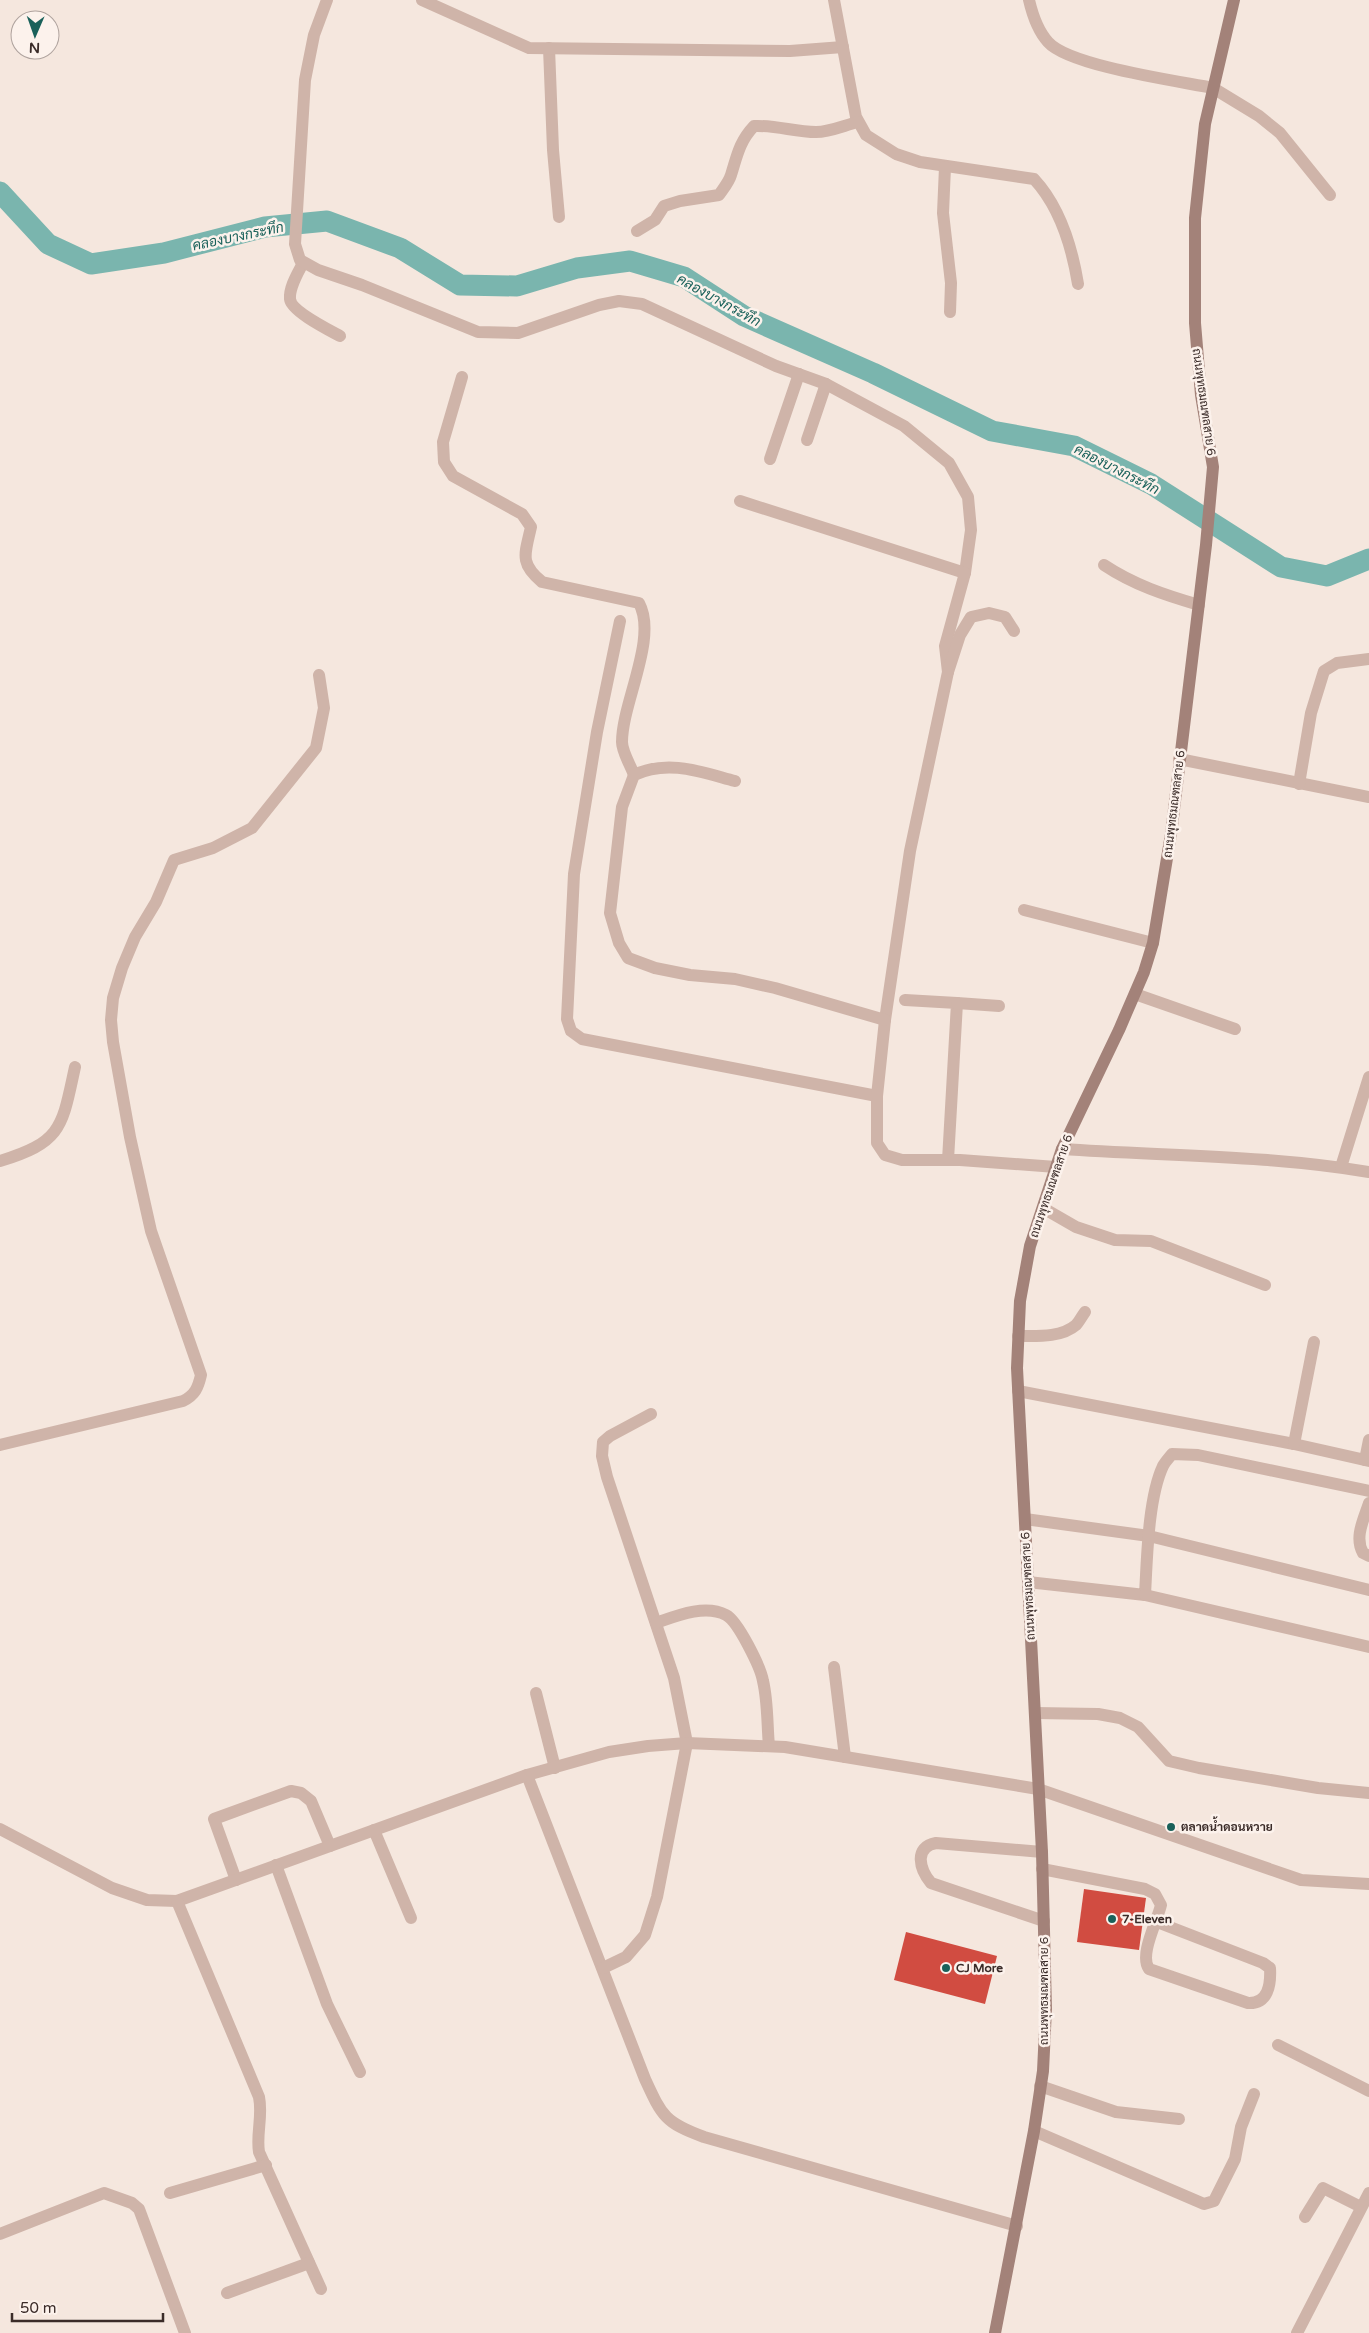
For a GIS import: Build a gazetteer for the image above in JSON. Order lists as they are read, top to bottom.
{
  "streets": {
    "main road": ["ถนนพุทธมณฑลสาย 6"]
  },
  "water": ["คลองบางกระทึก"],
  "places": ["ตลาดน้ำดอนหวาย", "7-Eleven", "CJ More"],
  "scale_bar": "50 m",
  "north": "bottom"
}
